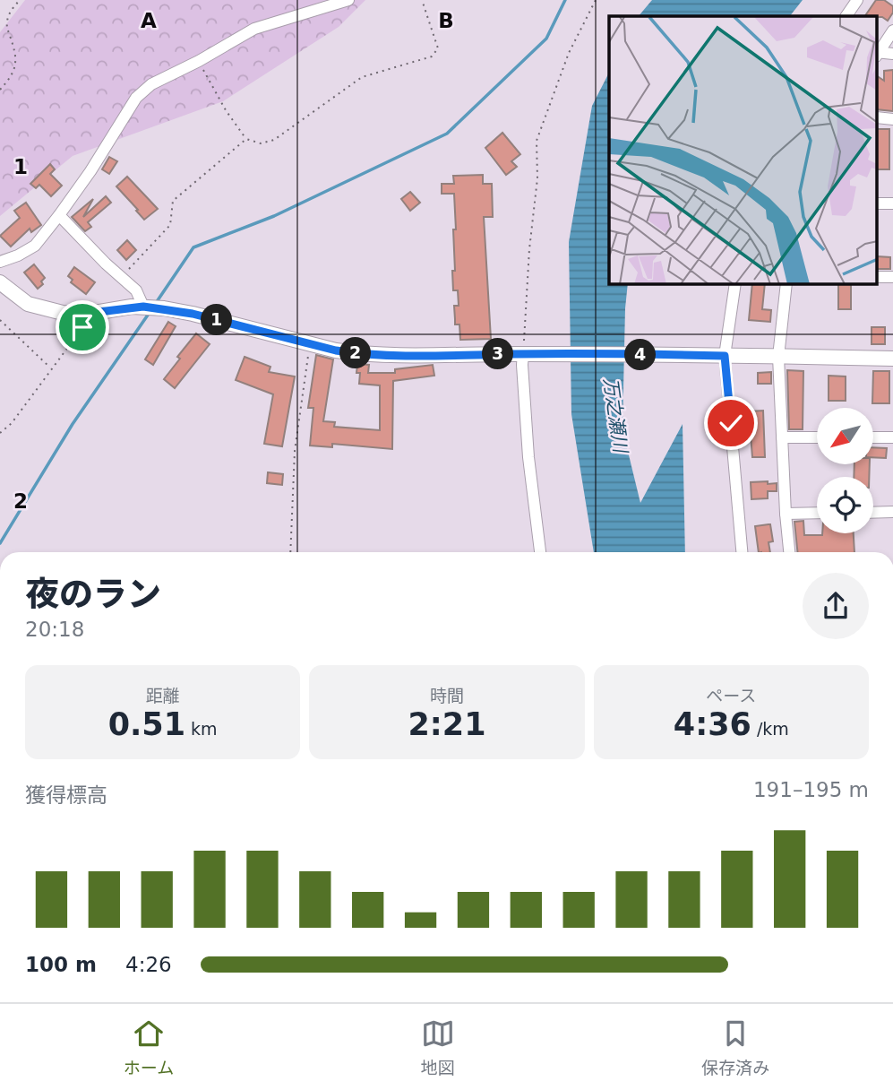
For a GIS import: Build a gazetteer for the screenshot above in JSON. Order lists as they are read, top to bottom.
{
  "water": ["万之瀬川"],
  "north": "bottom left",
  "page": {
    "pins": [
      "1",
      "2",
      "3",
      "4"
    ],
    "heading": ["夜のラン", "20:18"],
    "stats": [
      ["距離", "0.51 km"],
      ["時間", "2:21"],
      ["ペース", "4:36 /km"]
    ],
    "chart": ["獲得標高", "191–195 m"],
    "list": [
      {
        "name": "100 m",
        "note": "4:26"
      }
    ],
    "tabs": ["ホーム", "地図", "保存済み"]
  },
  "grid": {
    "columns": ["A", "B"],
    "rows": ["1", "2"]
  }
}
